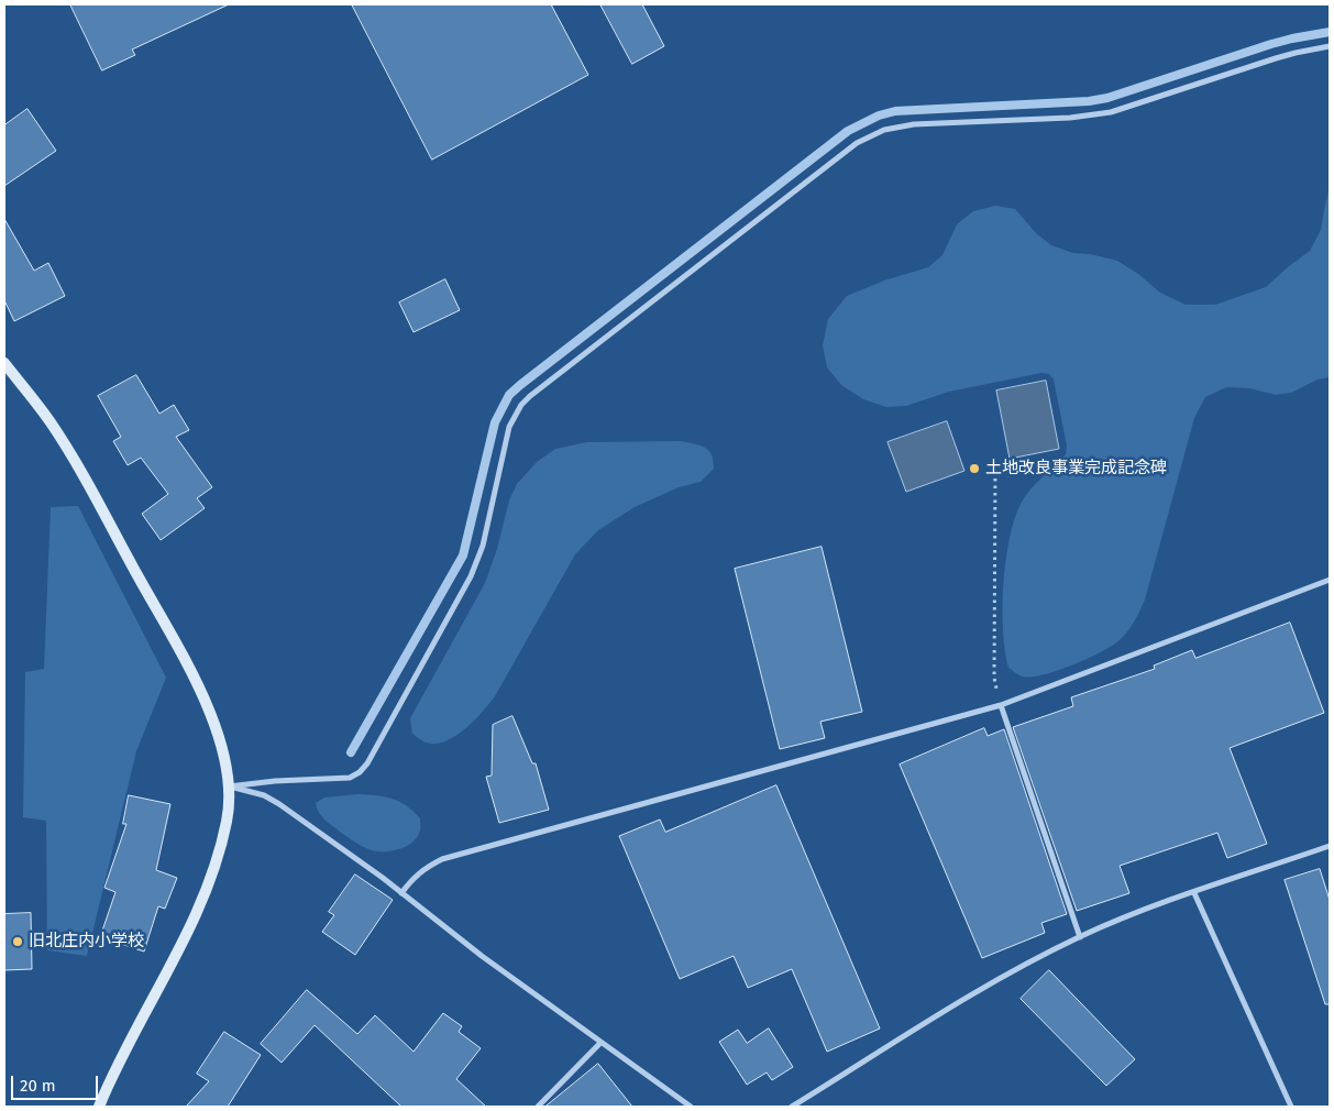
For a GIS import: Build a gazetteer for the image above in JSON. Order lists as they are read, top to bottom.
{
  "places": ["土地改良事業完成記念碑", "旧北庄内小学校"],
  "scale_bar": "20 m"
}
